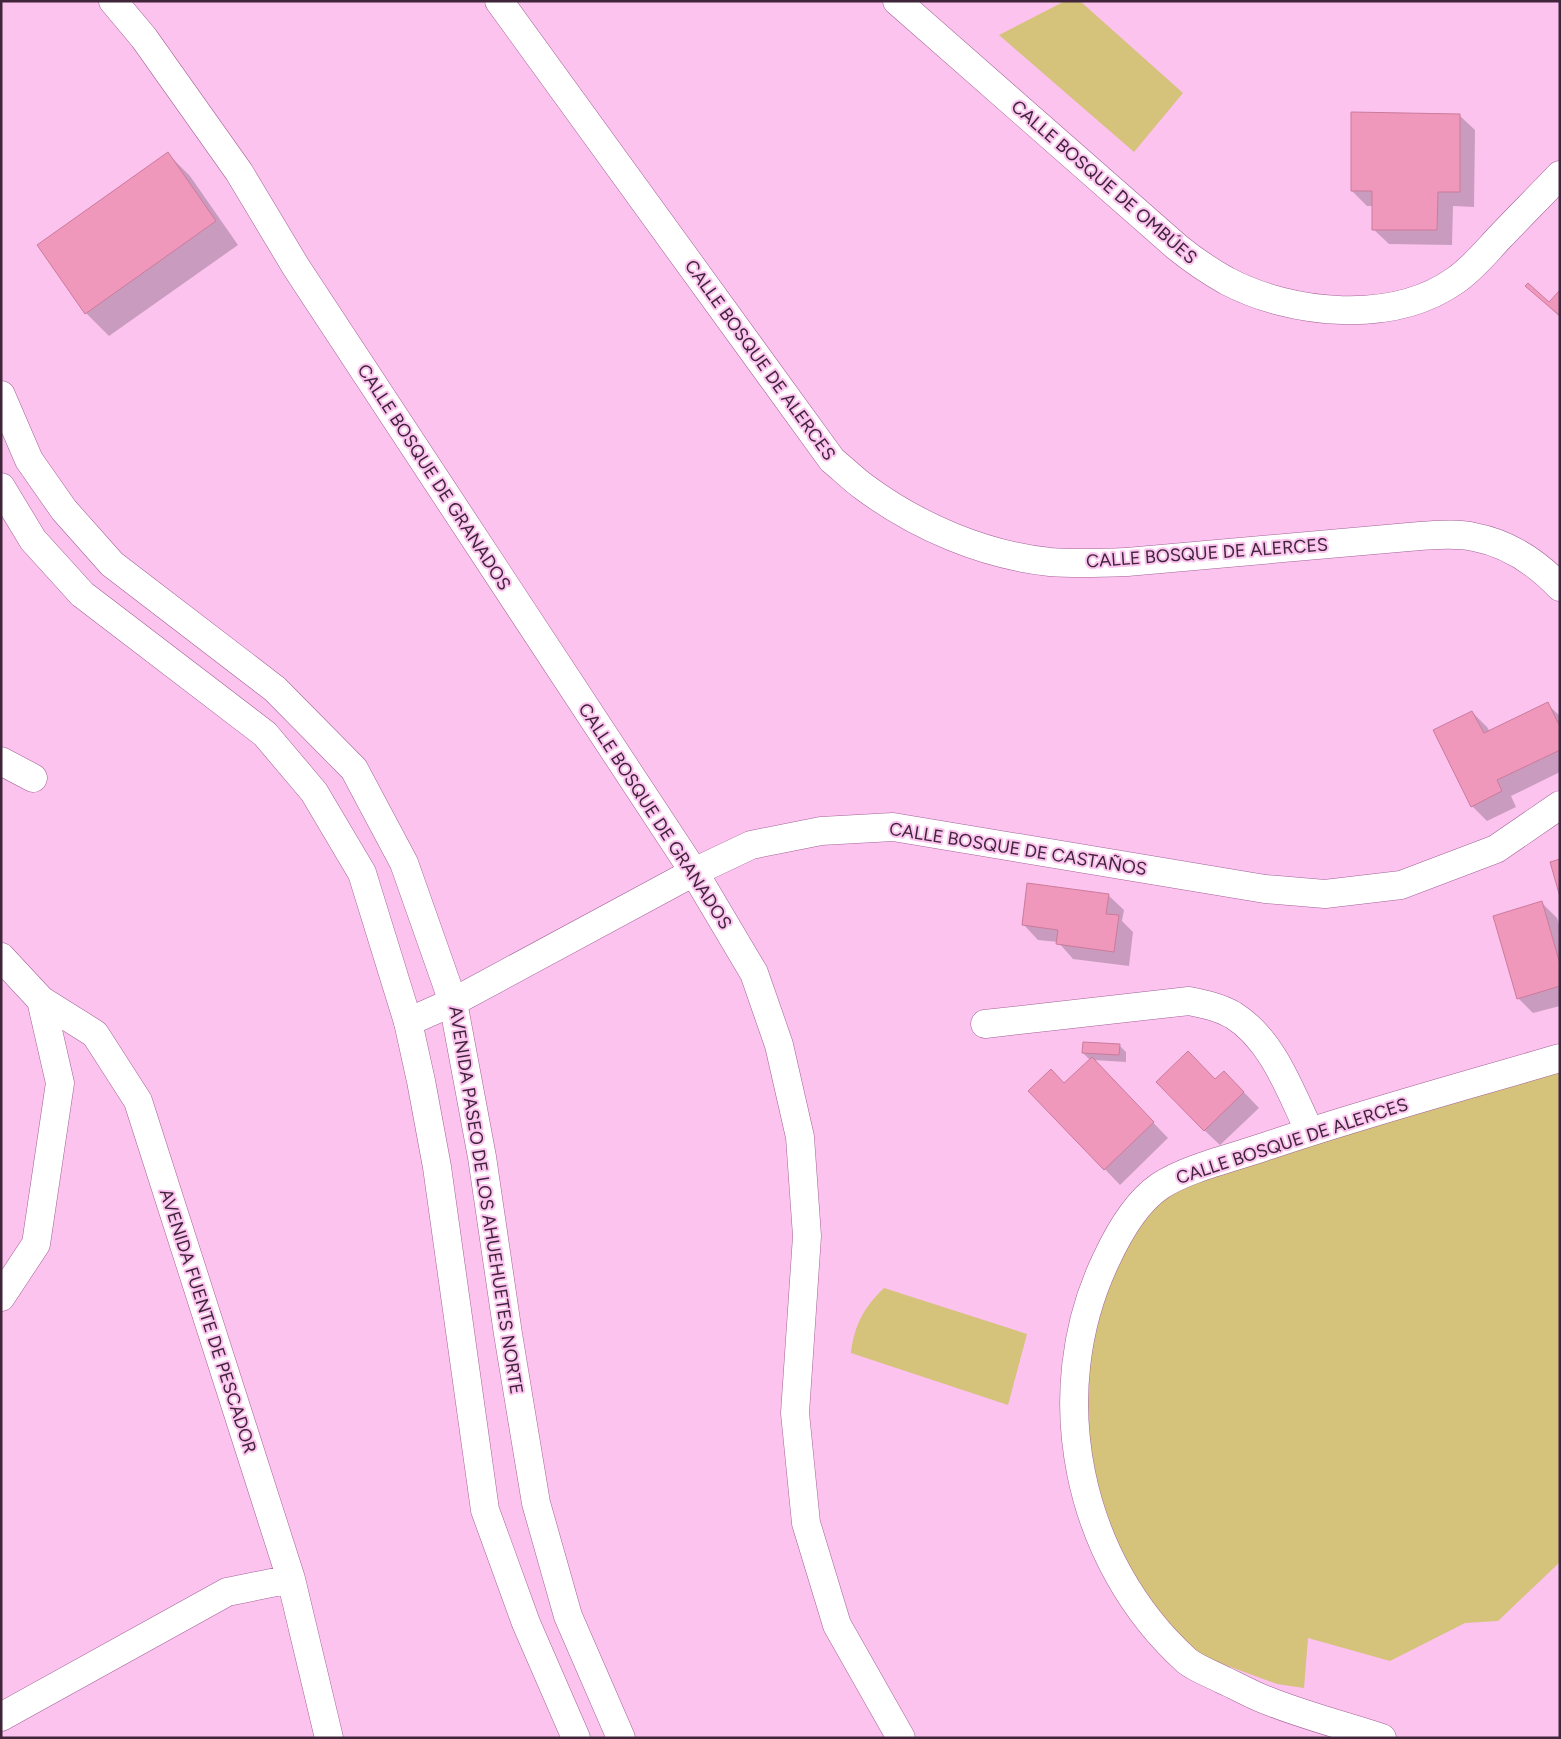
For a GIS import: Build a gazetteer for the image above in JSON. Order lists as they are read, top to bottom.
{
  "streets": {
    "street": [
      "CALLE BOSQUE DE OMBÚES",
      "CALLE BOSQUE DE ALERCES",
      "CALLE BOSQUE DE GRANADOS",
      "CALLE BOSQUE DE CASTAÑOS",
      "AVENIDA PASEO DE LOS AHUEHUETES NORTE",
      "AVENIDA FUENTE DE PESCADOR"
    ]
  },
  "crossings": [
    ["CALLE BOSQUE DE GRANADOS", "CALLE BOSQUE DE CASTAÑOS"],
    ["CALLE BOSQUE DE CASTAÑOS", "AVENIDA PASEO DE LOS AHUEHUETES NORTE"]
  ]
}
